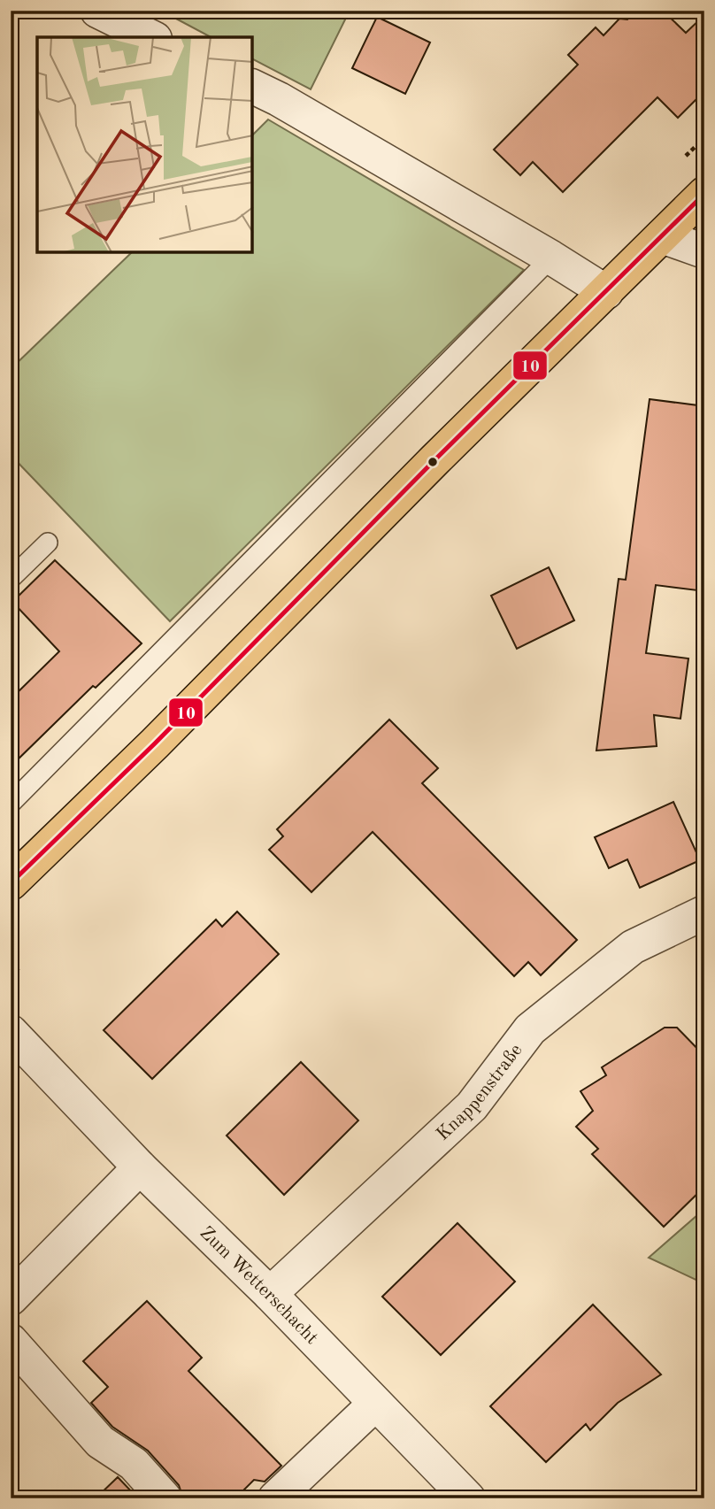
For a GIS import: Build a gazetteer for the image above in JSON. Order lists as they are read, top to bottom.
{
  "streets": {
    "street": ["Knappenstraße", "Zum Wetterschacht"]
  },
  "crossings": [
    ["Knappenstraße", "Zum Wetterschacht"]
  ],
  "lines": ["transit line 10"]
}
